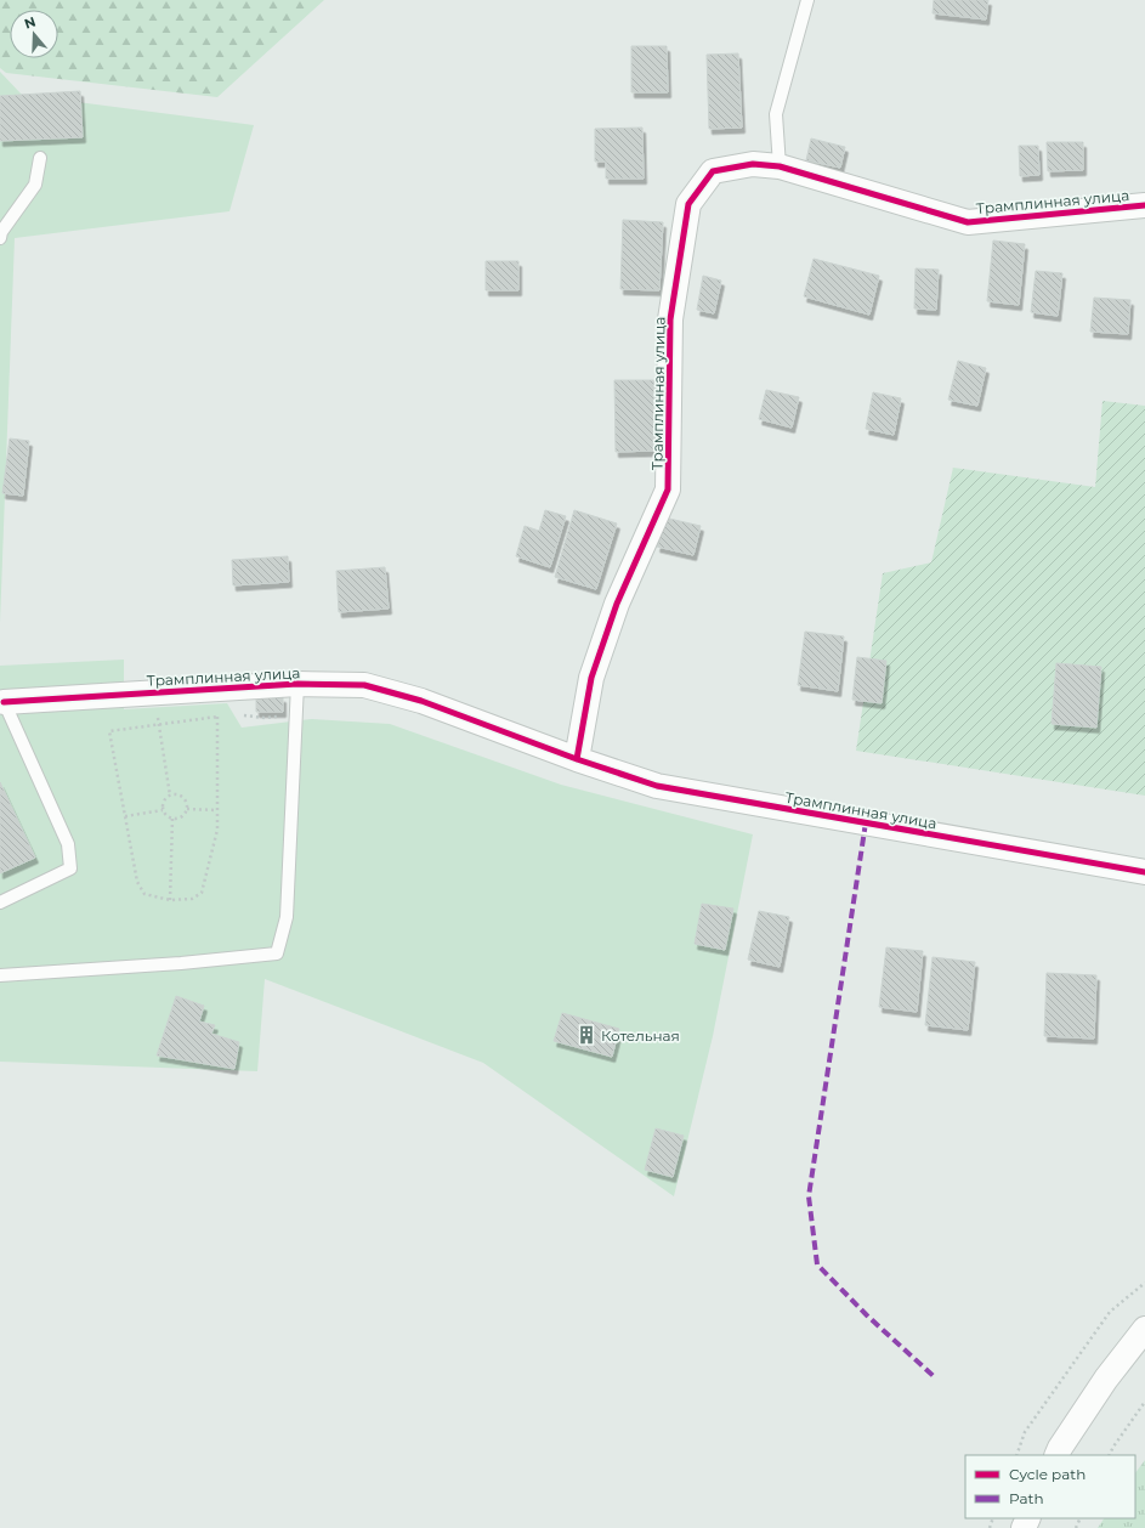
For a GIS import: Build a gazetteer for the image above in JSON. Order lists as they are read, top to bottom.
{
  "streets": {
    "street": ["Трамплинная улица"]
  },
  "places": {
    "building": ["Котельная"]
  },
  "legend": ["Cycle path", "Path"],
  "north": "top"
}
